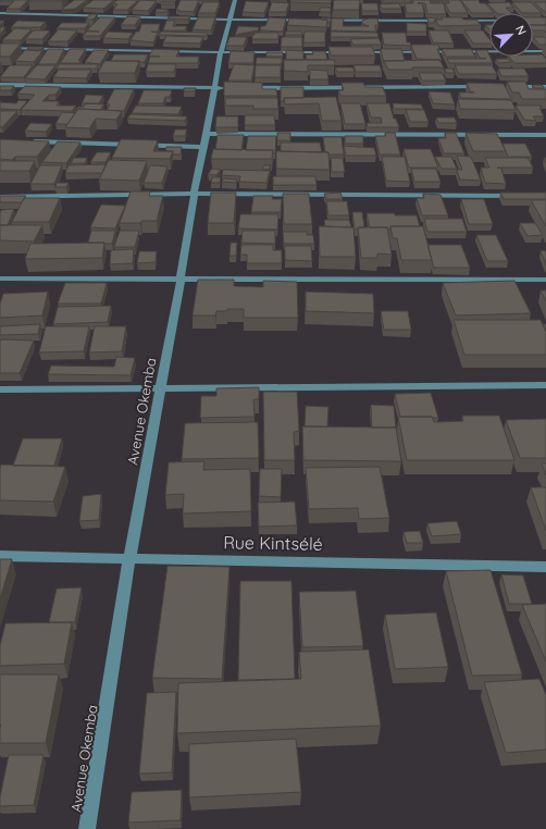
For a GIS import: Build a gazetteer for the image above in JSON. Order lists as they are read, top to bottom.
{
  "streets": {
    "street": ["Avenue Okemba", "Rue Kintsélé"]
  },
  "crossings": [
    ["Avenue Okemba", "Rue Kintsélé"]
  ],
  "north": "top right"
}
